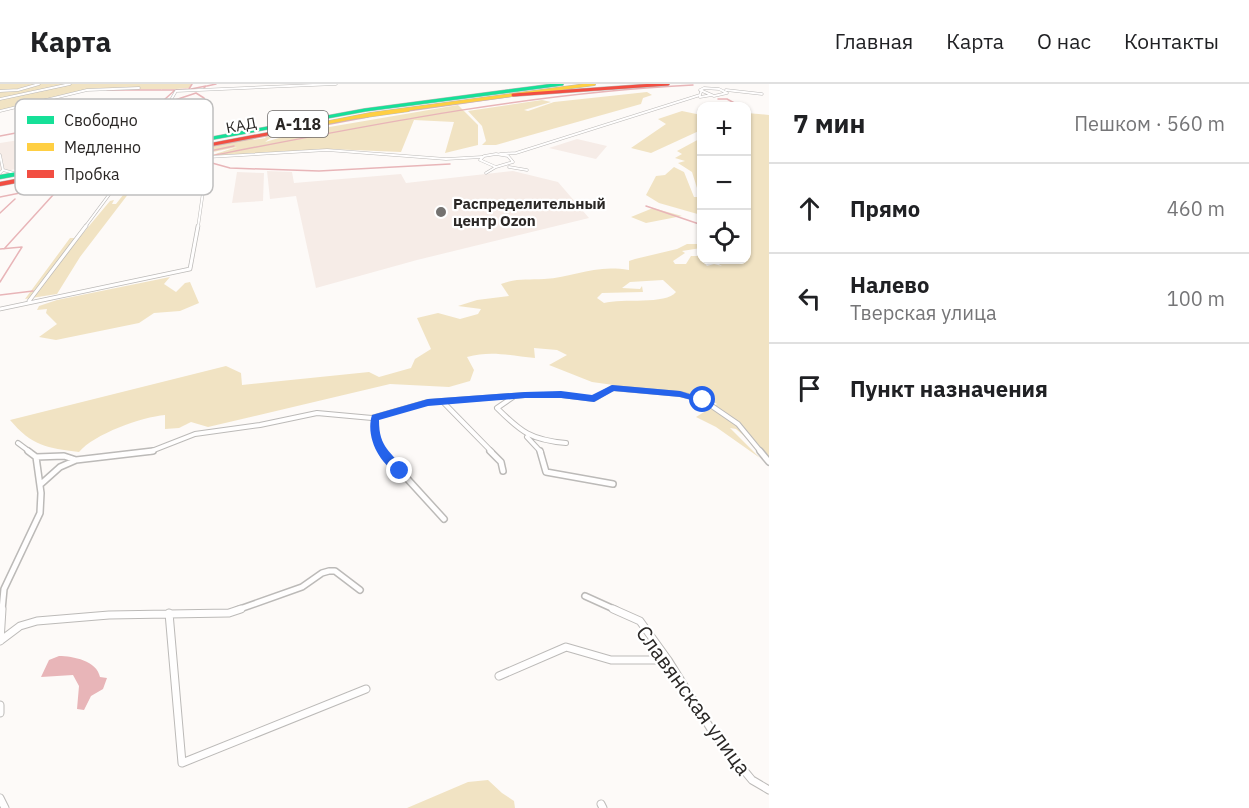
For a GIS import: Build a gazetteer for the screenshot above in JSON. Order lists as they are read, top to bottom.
{
  "streets": {
    "main road": ["А-118", "КАД"],
    "street": ["Славянская улица"]
  },
  "places": ["Распределительный центр Ozon"],
  "legend": ["Свободно", "Медленно", "Пробка"],
  "page": {
    "header": "Карта",
    "nav": [
      "Главная",
      "Карта",
      "О нас",
      "Контакты"
    ],
    "heading": ["7 мин", "Пешком · 560 m"],
    "map_buttons": ["+", "−"],
    "list": [
      ["Прямо", "460 m"],
      ["Налево", "Тверская улица", "100 m"],
      "Пункт назначения"
    ]
  }
}
